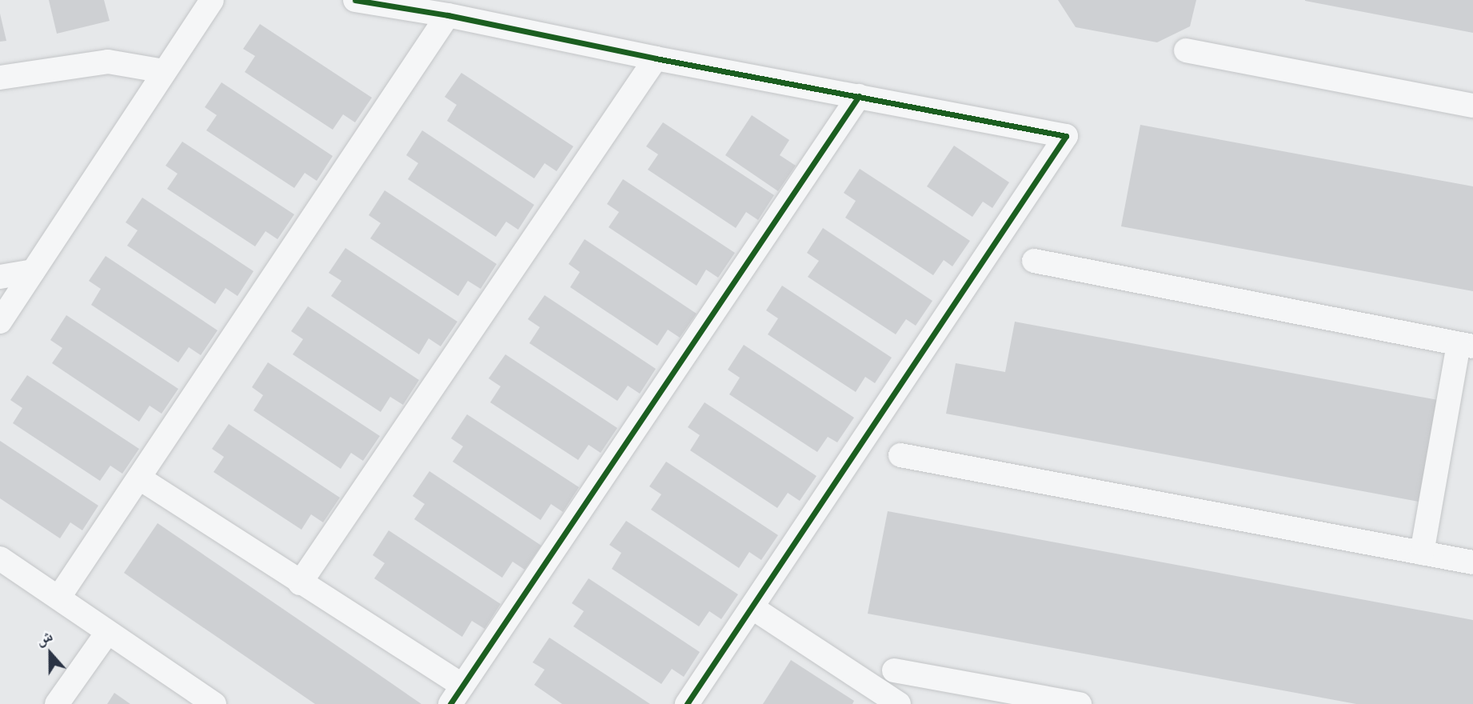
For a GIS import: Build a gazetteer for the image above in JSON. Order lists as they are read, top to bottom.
{
  "north": "top"
}
